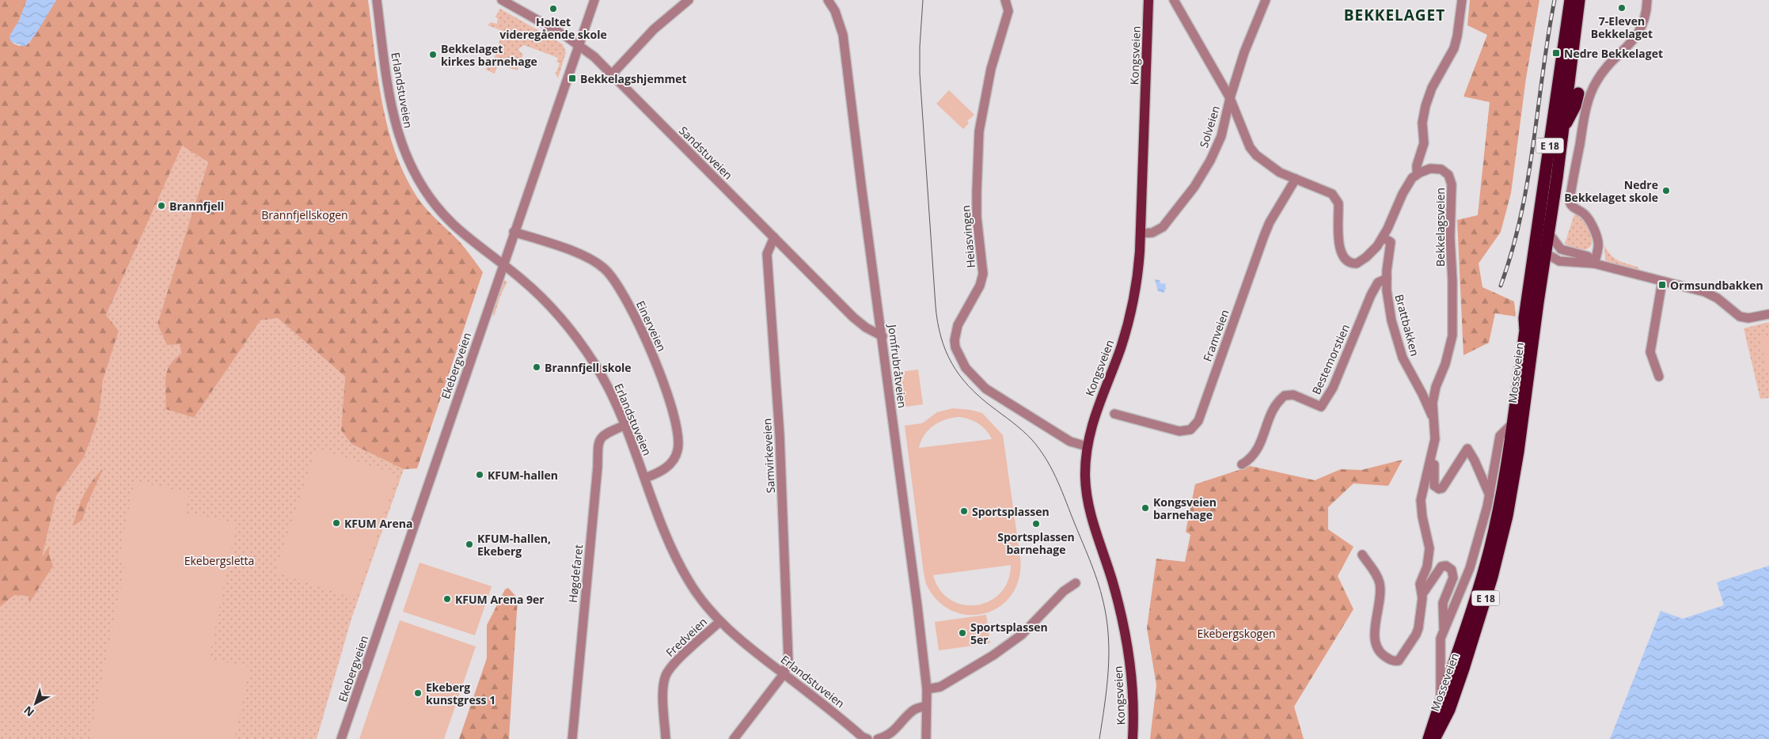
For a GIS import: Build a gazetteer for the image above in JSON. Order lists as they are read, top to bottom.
{
  "streets": {
    "highway": ["E 18", "Mosseveien"],
    "main road": ["Kongsveien"],
    "street": [
      "Erlandstuveien",
      "Solveien",
      "Sandstuveien",
      "Bekkelagsveien",
      "Heiasvingen",
      "Brattbakken",
      "Einerveien",
      "Framveien",
      "Bestemorstien",
      "Ekebergveien",
      "Jomfrubråtveien",
      "Samvirkeveien",
      "Høgdefaret",
      "Fredveien"
    ]
  },
  "crossings": [
    ["Kongsveien", "Solveien"],
    ["Kongsveien", "Heiasvingen"],
    ["Erlandstuveien", "Einerveien"],
    ["Erlandstuveien", "Ekebergveien"],
    ["Erlandstuveien", "Samvirkeveien"],
    ["Erlandstuveien", "Høgdefaret"],
    ["Erlandstuveien", "Fredveien"],
    ["E 18", "Mosseveien"],
    ["Sandstuveien", "Ekebergveien"],
    ["Sandstuveien", "Jomfrubråtveien"],
    ["Sandstuveien", "Samvirkeveien"],
    ["Bekkelagsveien", "Brattbakken"],
    ["Bekkelagsveien", "Mosseveien"],
    ["Brattbakken", "Bestemorstien"],
    ["Einerveien", "Ekebergveien"]
  ],
  "districts": ["BEKKELAGET"],
  "parks": ["Brannfjellskogen", "Ekebergsletta", "Ekebergskogen"],
  "places": {
    "other": [
      "7-Eleven Bekkelaget",
      "Holtet videregående skole",
      "Bekkelaget kirkes barnehage",
      "Nedre Bekkelaget skole",
      "Brannfjell",
      "Brannfjell skole",
      "KFUM-hallen",
      "Kongsveien barnehage",
      "Sportsplassen",
      "KFUM Arena",
      "Sportsplassen barnehage",
      "KFUM-hallen, Ekeberg",
      "KFUM Arena 9er",
      "Sportsplassen 5er",
      "Ekeberg kunstgress 1"
    ],
    "transit": ["Nedre Bekkelaget", "Bekkelagshjemmet", "Ormsundbakken"]
  },
  "north": "bottom left"
}
